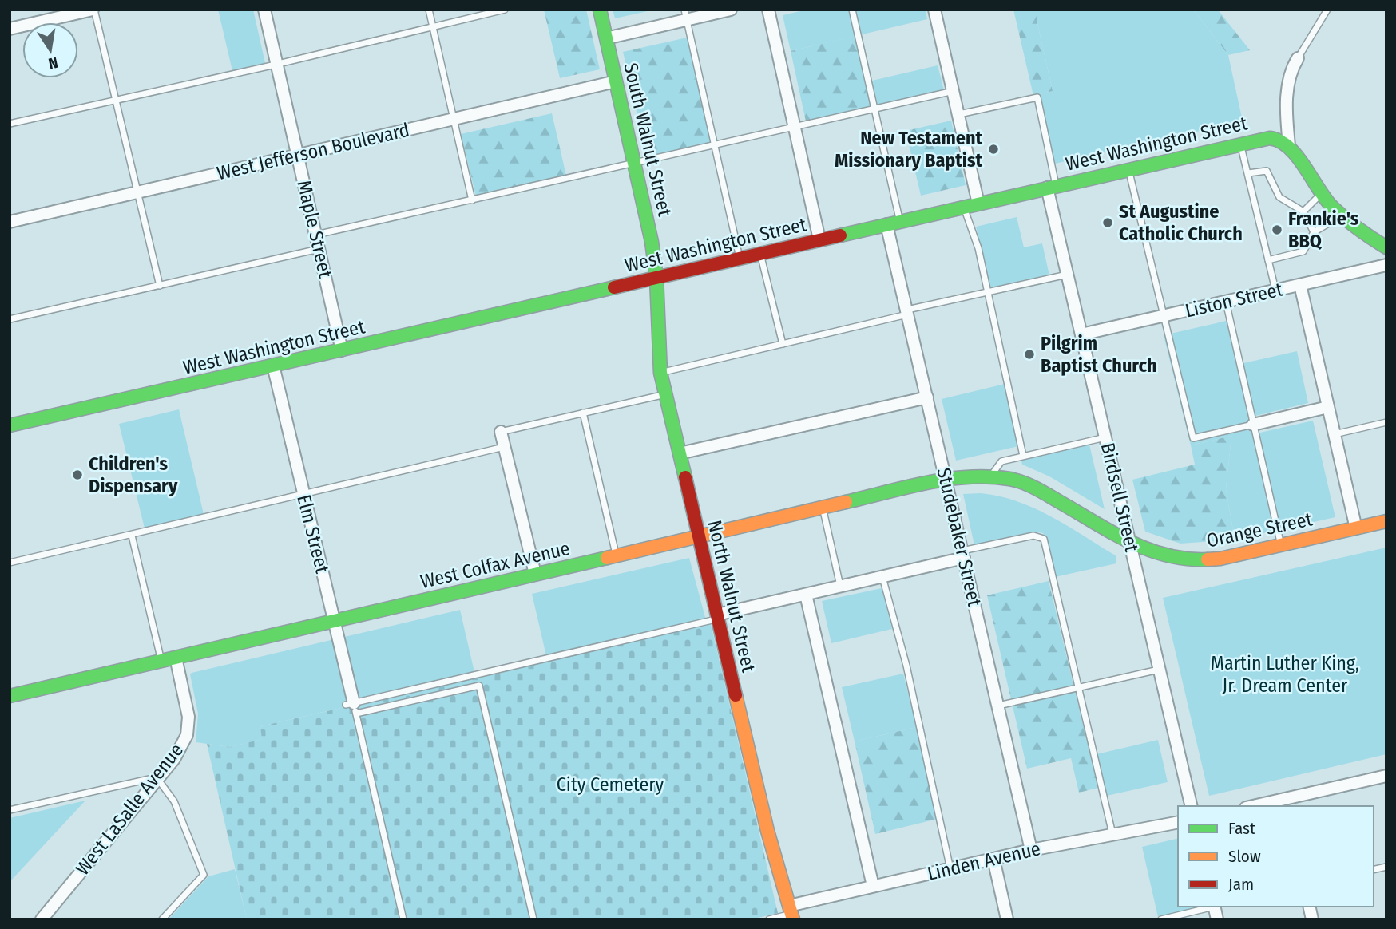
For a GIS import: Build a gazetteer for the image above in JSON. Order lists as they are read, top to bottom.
{
  "streets": {
    "street": [
      "South Walnut Street",
      "West Washington Street",
      "West Jefferson Boulevard",
      "Maple Street",
      "Liston Street",
      "Birdsell Street",
      "Orange Street",
      "Elm Street",
      "Studebaker Street",
      "West Colfax Avenue",
      "North Walnut Street",
      "West LaSalle Avenue",
      "Linden Avenue"
    ]
  },
  "crossings": [
    ["South Walnut Street", "West Washington Street"],
    ["South Walnut Street", "West Jefferson Boulevard"],
    ["South Walnut Street", "North Walnut Street"],
    ["West Washington Street", "Maple Street"],
    ["West Washington Street", "Birdsell Street"],
    ["West Washington Street", "Elm Street"],
    ["West Washington Street", "Studebaker Street"],
    ["West Washington Street", "North Walnut Street"],
    ["West Jefferson Boulevard", "Maple Street"],
    ["Liston Street", "Birdsell Street"],
    ["Birdsell Street", "Orange Street"],
    ["Orange Street", "West Colfax Avenue"],
    ["Elm Street", "West Colfax Avenue"],
    ["Studebaker Street", "West Colfax Avenue"],
    ["Studebaker Street", "Linden Avenue"],
    ["West Colfax Avenue", "North Walnut Street"],
    ["West Colfax Avenue", "West LaSalle Avenue"],
    ["North Walnut Street", "Linden Avenue"]
  ],
  "parks": ["Martin Luther King, Jr. Dream Center", "City Cemetery"],
  "places": [
    "New Testament Missionary Baptist",
    "St Augustine Catholic Church",
    "Frankie's BBQ",
    "Pilgrim Baptist Church",
    "Children's Dispensary"
  ],
  "legend": ["Fast", "Slow", "Jam"],
  "north": "bottom"
}
